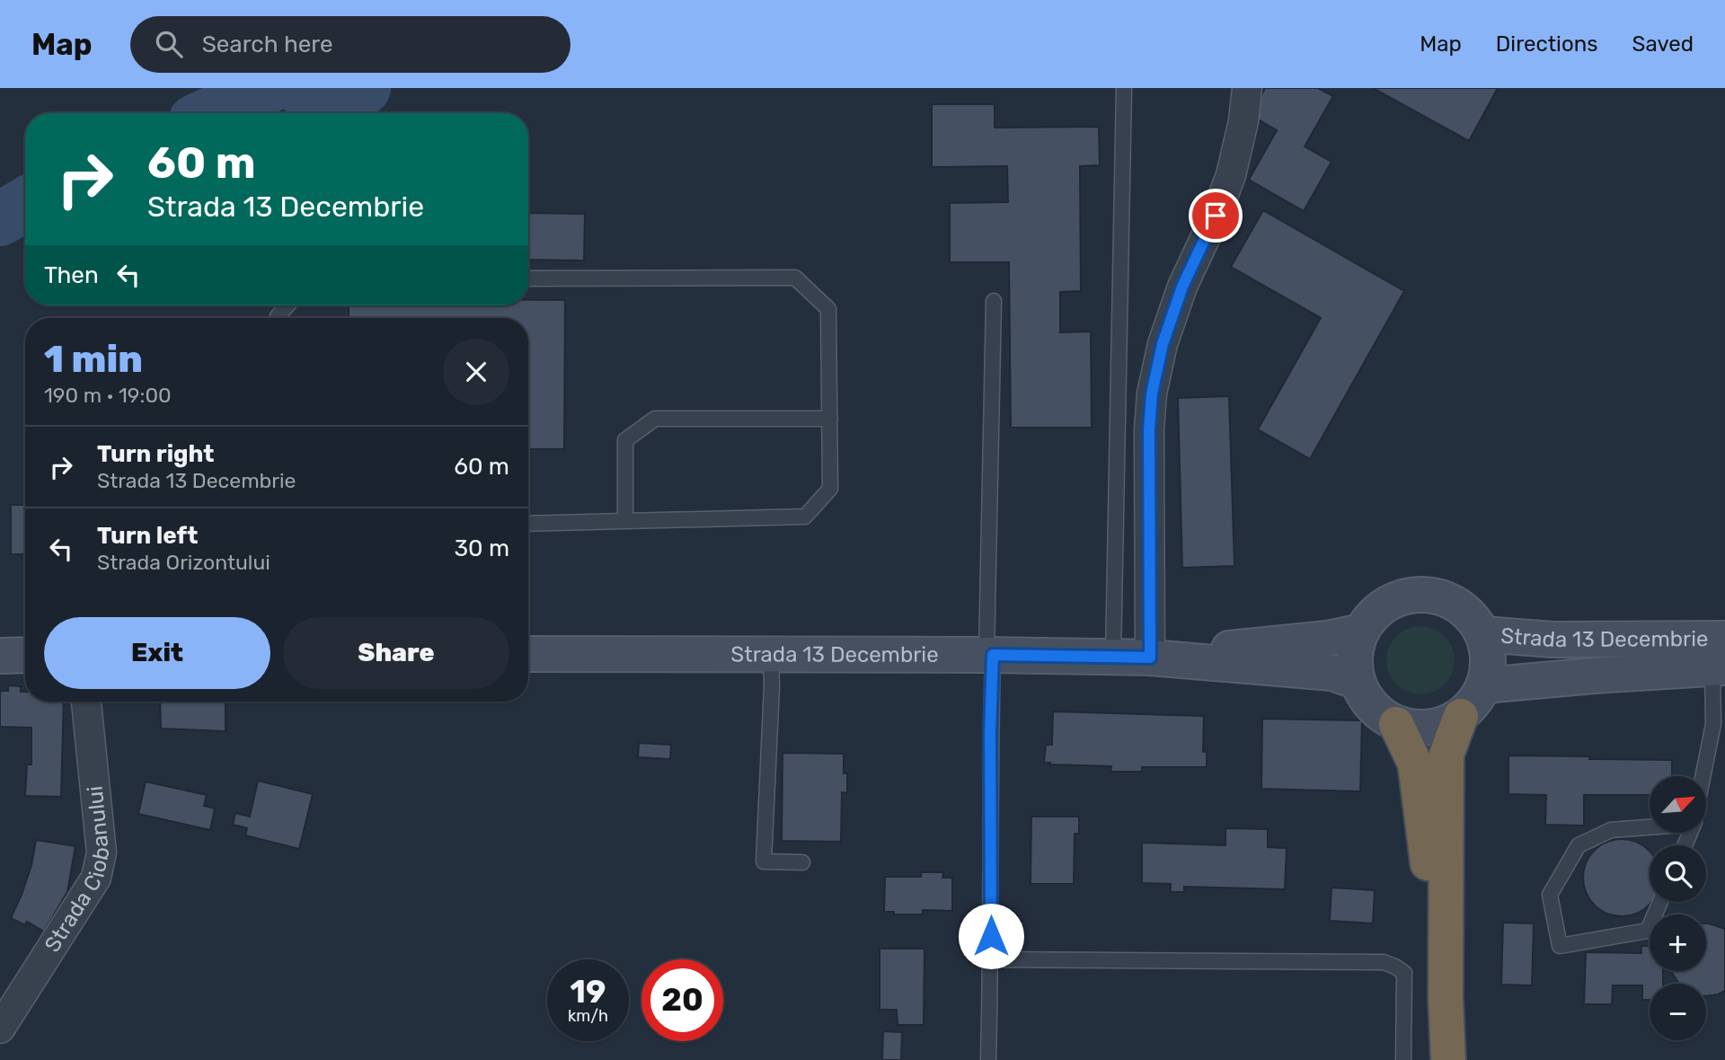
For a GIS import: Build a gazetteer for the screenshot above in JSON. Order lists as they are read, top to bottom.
{
  "streets": {
    "main road": ["Strada 13 Decembrie"],
    "street": ["Strada Ciobanului"]
  },
  "north": "top right",
  "page": {
    "header": "Map",
    "search": "Search here",
    "nav": ["Map", "Directions", "Saved"],
    "turn": ["60 m", "Strada 13 Decembrie"],
    "then": "Then",
    "heading": ["1 min", "190 m · 19:00"],
    "list": [
      {
        "name": "Turn right",
        "note": "Strada 13 Decembrie",
        "value": "60 m"
      },
      {
        "name": "Turn left",
        "note": "Strada Orizontului",
        "value": "30 m"
      }
    ],
    "buttons": ["Exit", "Share"],
    "map_buttons": ["+", "−"],
    "speed": "19 km/h",
    "limit": "20"
  }
}
